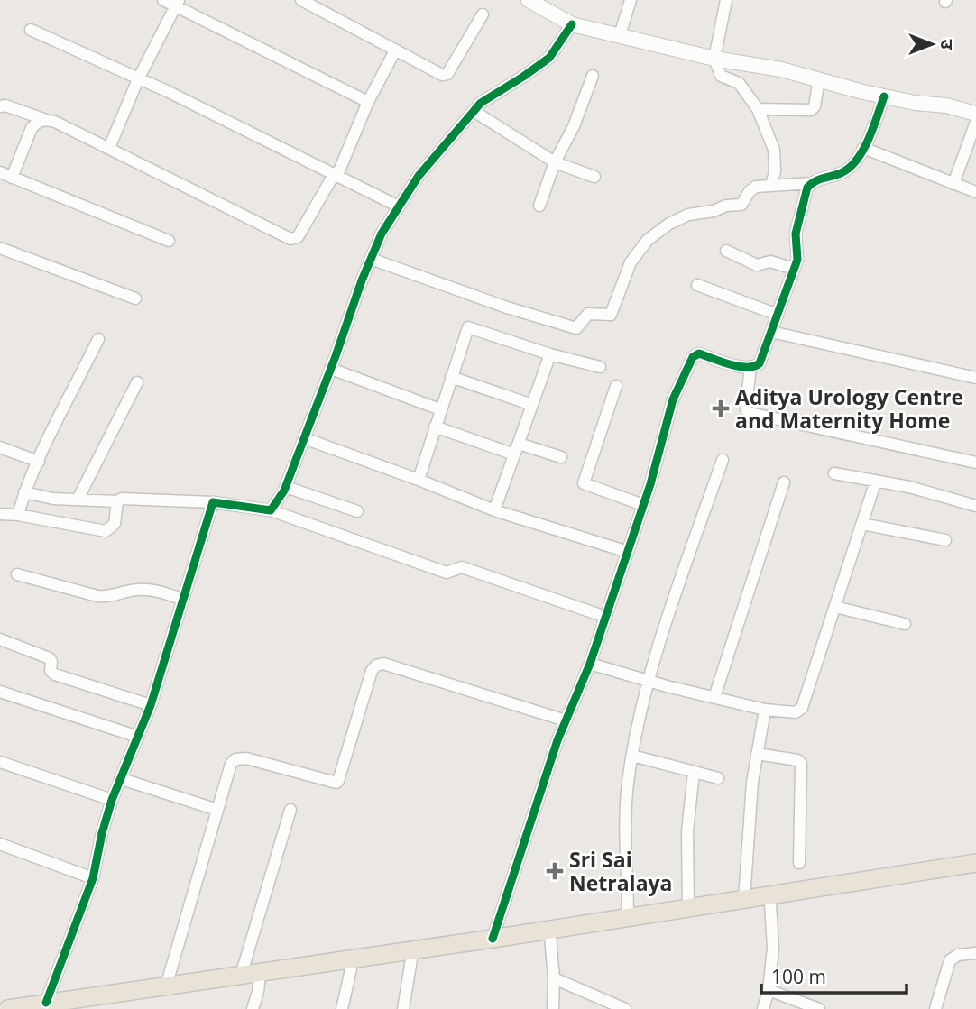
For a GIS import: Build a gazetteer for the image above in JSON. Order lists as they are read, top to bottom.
{
  "places": {
    "health": ["Aditya Urology Centre and Maternity Home", "Sri Sai Netralaya"]
  },
  "scale_bar": "100 m",
  "north": "right"
}
